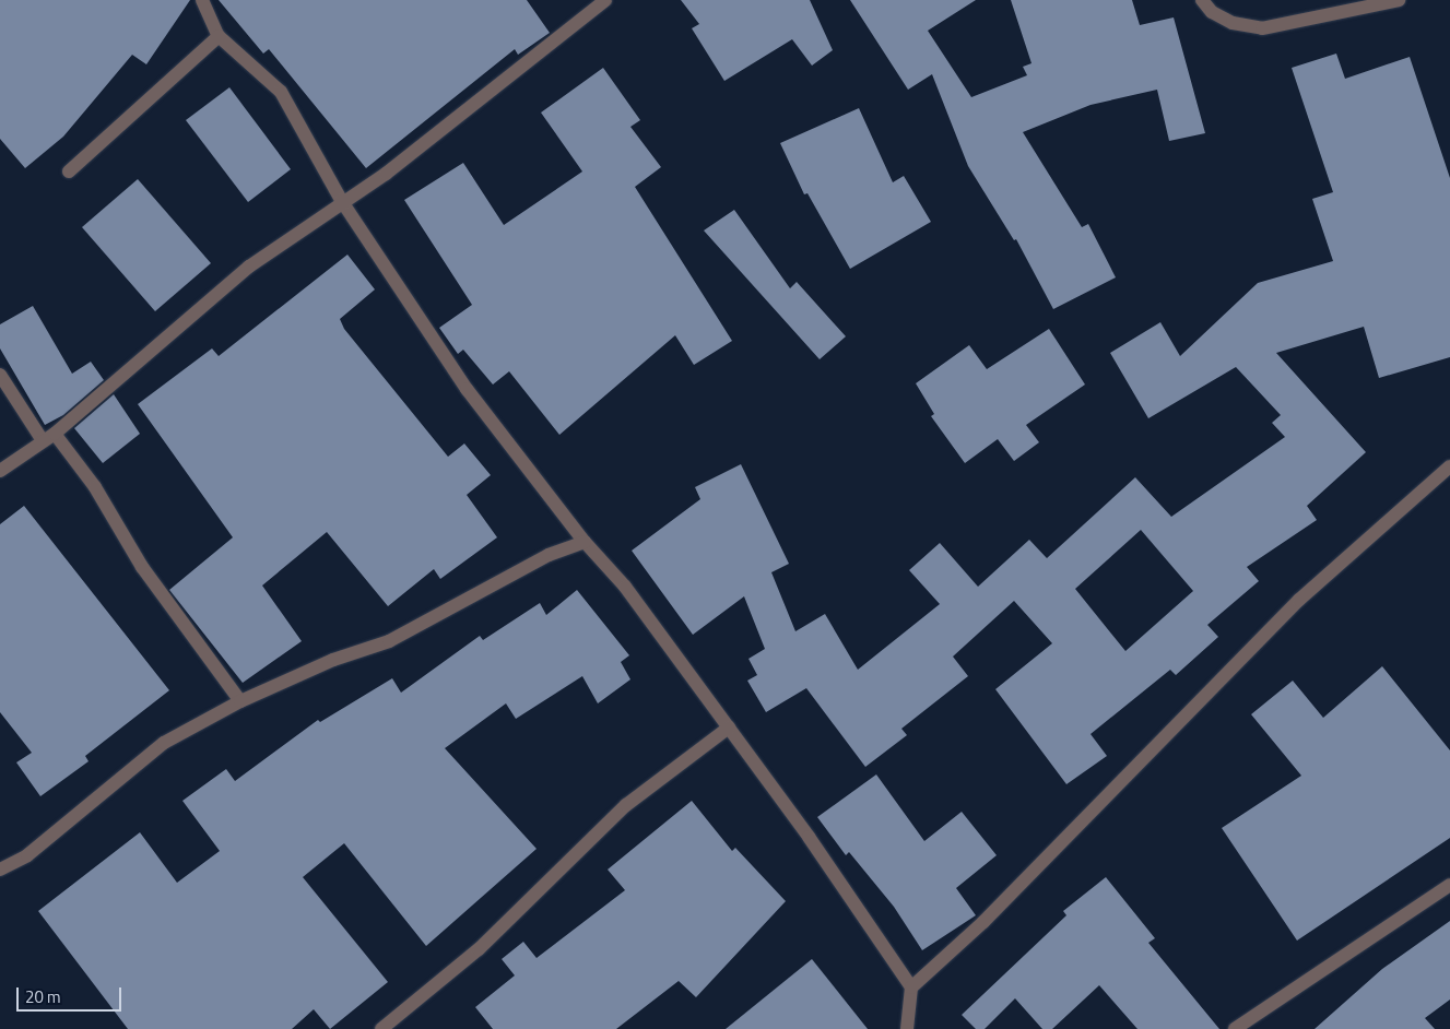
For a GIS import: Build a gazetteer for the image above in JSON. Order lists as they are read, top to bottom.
{
  "scale_bar": "20 m"
}
